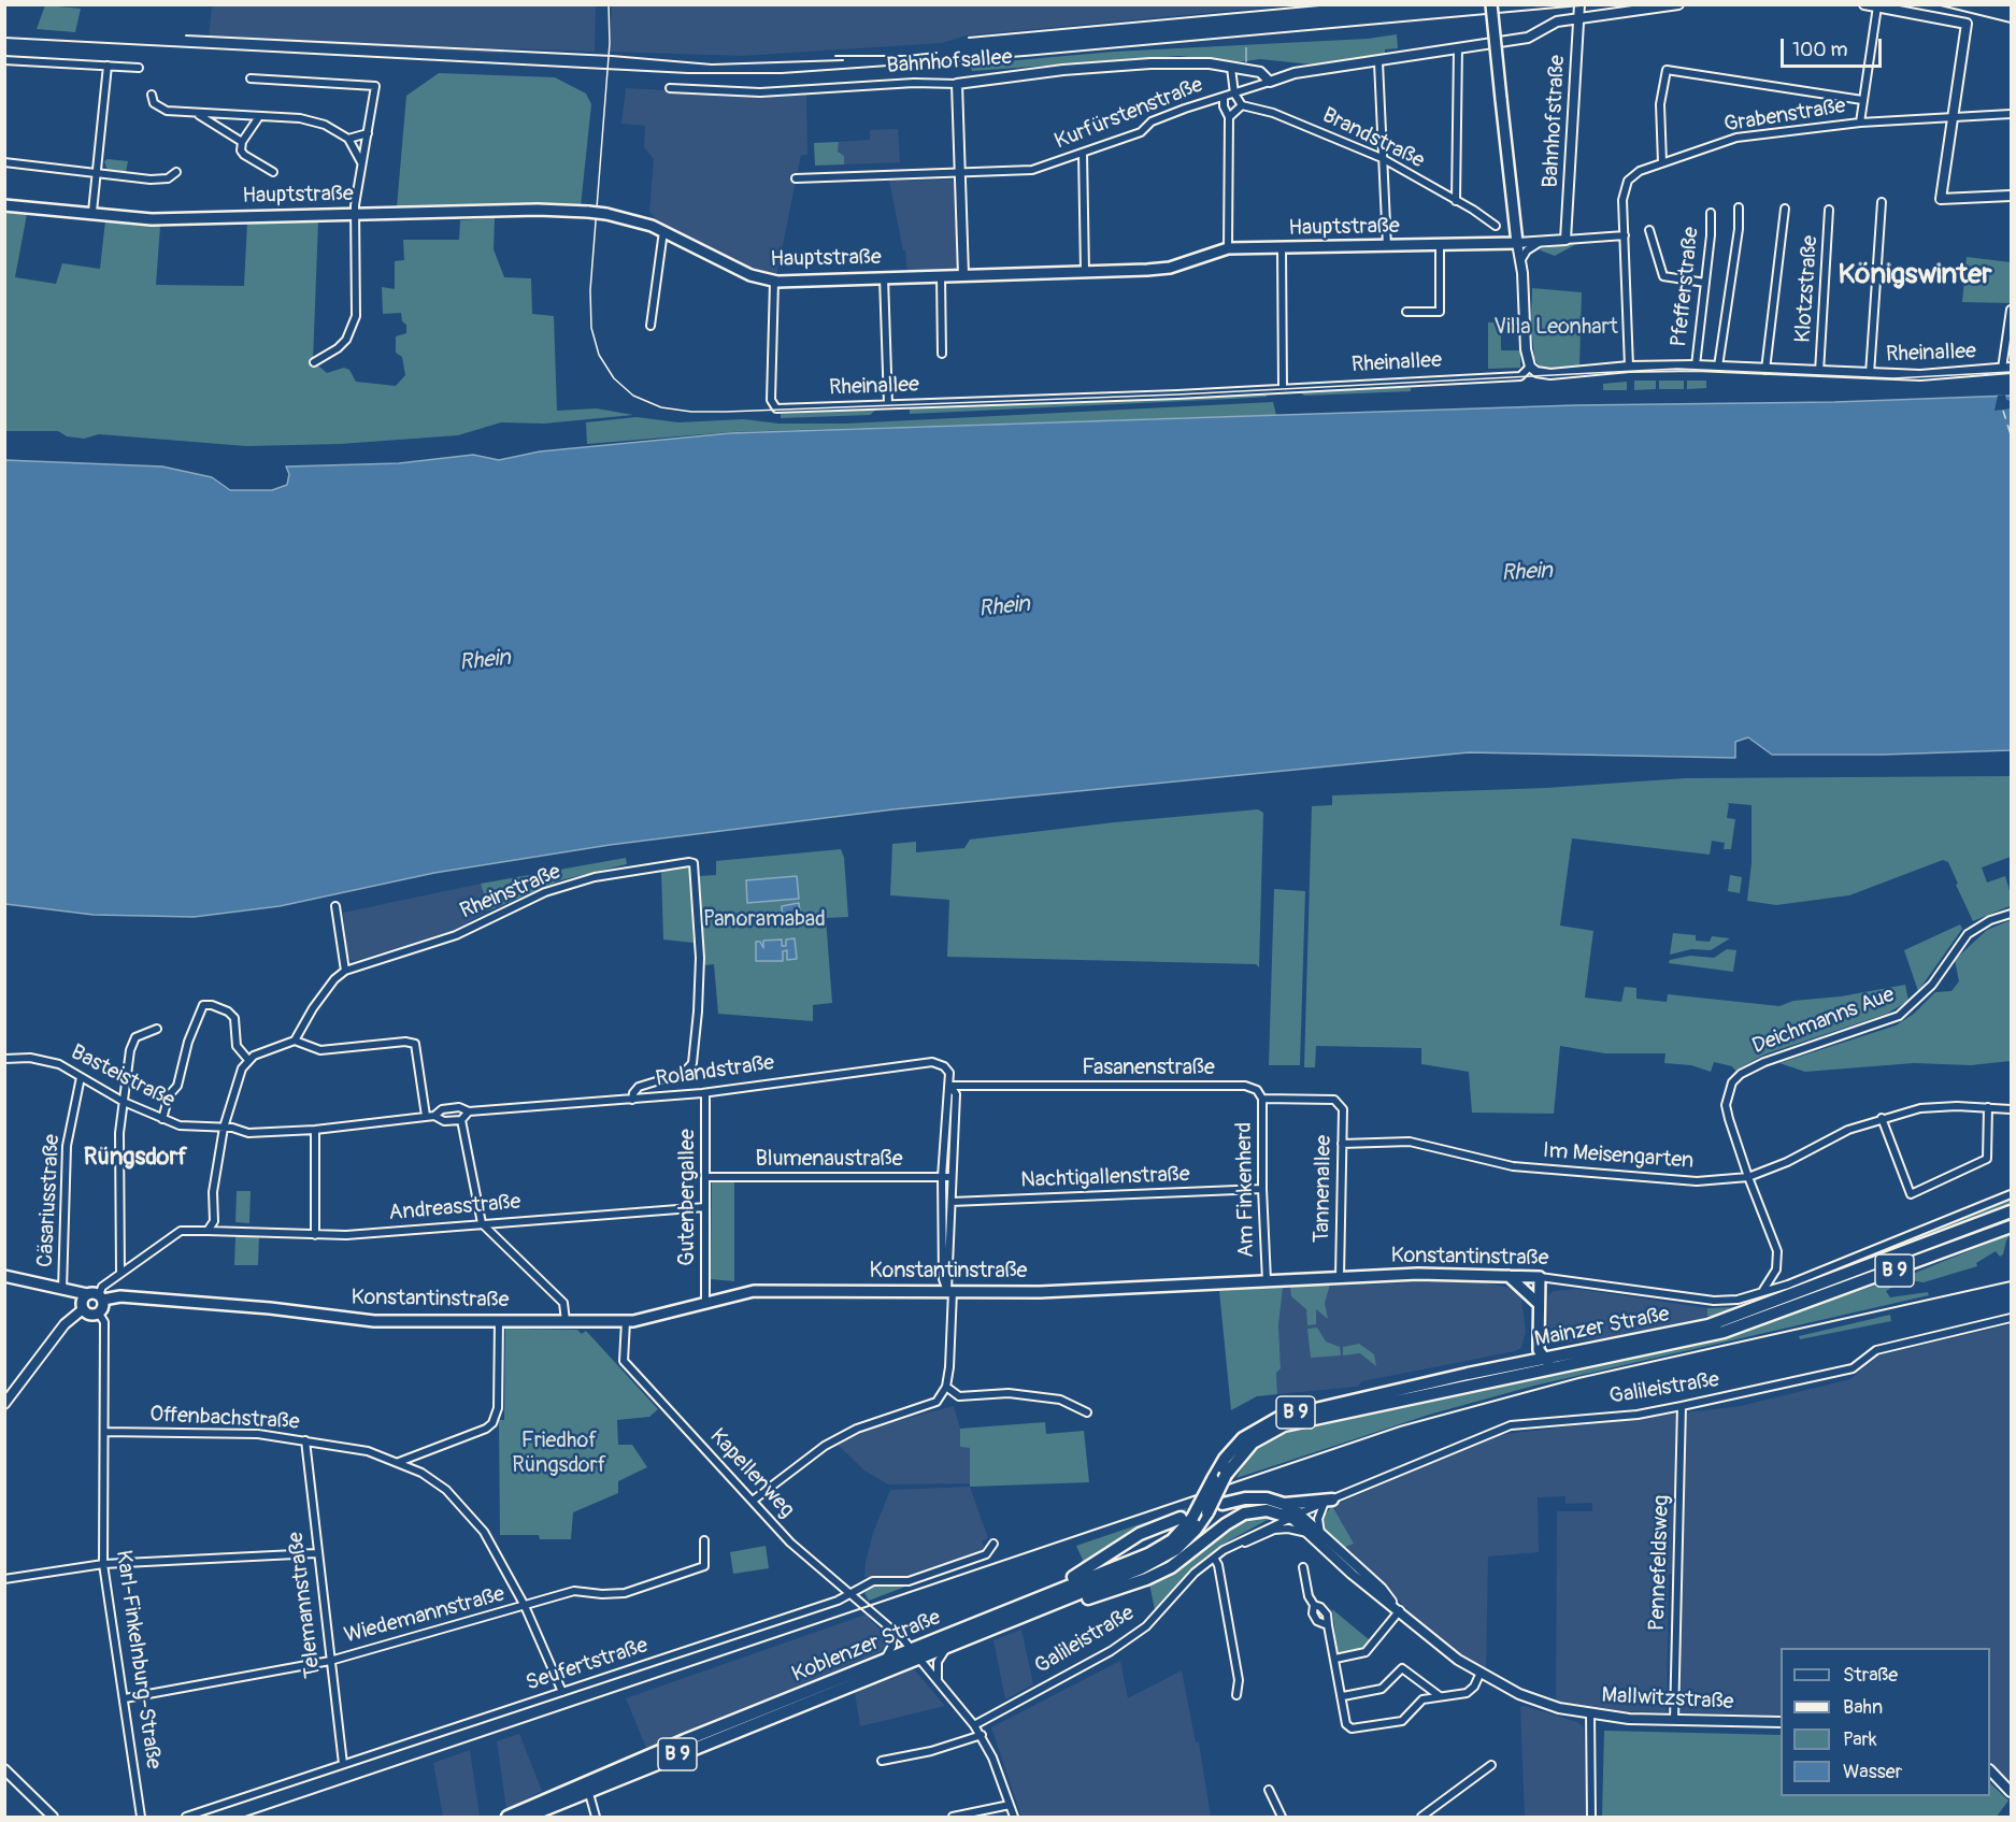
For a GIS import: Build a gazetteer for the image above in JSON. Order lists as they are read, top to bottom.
{
  "streets": {
    "main road": [
      "Hauptstraße",
      "Konstantinstraße",
      "B 9",
      "Mainzer Straße",
      "Koblenzer Straße"
    ],
    "street": [
      "Bahnhofsallee",
      "Kurfürstenstraße",
      "Grabenstraße",
      "Bahnhofstraße",
      "Brandstraße",
      "Pfefferstraße",
      "Klotzstraße",
      "Rheinallee",
      "Rheinstraße",
      "Deichmanns Aue",
      "Fasanenstraße",
      "Rolandstraße",
      "Basteistraße",
      "Im Meisengarten",
      "Blumenaustraße",
      "Nachtigallenstraße",
      "Tannenallee",
      "Am Finkenherd",
      "Gutenbergallee",
      "Cäsariusstraße",
      "Andreasstraße",
      "Galileistraße",
      "Offenbachstraße",
      "Kapellenweg",
      "Pennefeldsweg",
      "Telemannstraße",
      "Wiedemannstraße",
      "Karl-Finkelnburg-Straße",
      "Seufertstraße",
      "Mallwitzstraße"
    ]
  },
  "crossings": [
    ["Bahnhofsallee", "Kurfürstenstraße"],
    ["Grabenstraße", "Hauptstraße"],
    ["Bahnhofstraße", "Hauptstraße"],
    ["Hauptstraße", "Rheinallee"],
    ["Pfefferstraße", "Rheinallee"],
    ["Klotzstraße", "Rheinallee"],
    ["Rheinstraße", "Rolandstraße"],
    ["Deichmanns Aue", "Im Meisengarten"],
    ["Deichmanns Aue", "Konstantinstraße"],
    ["Fasanenstraße", "Rolandstraße"],
    ["Fasanenstraße", "Tannenallee"],
    ["Fasanenstraße", "Am Finkenherd"],
    ["Rolandstraße", "Basteistraße"],
    ["Rolandstraße", "Gutenbergallee"],
    ["Basteistraße", "Cäsariusstraße"],
    ["Im Meisengarten", "Tannenallee"],
    ["Blumenaustraße", "Gutenbergallee"],
    ["Nachtigallenstraße", "Am Finkenherd"],
    ["Tannenallee", "Konstantinstraße"],
    ["Am Finkenherd", "Konstantinstraße"],
    ["Gutenbergallee", "Andreasstraße"],
    ["Gutenbergallee", "Konstantinstraße"],
    ["Konstantinstraße", "Kapellenweg"],
    ["Konstantinstraße", "Karl-Finkelnburg-Straße"],
    ["Mainzer Straße", "Koblenzer Straße"],
    ["Galileistraße", "Kapellenweg"],
    ["Galileistraße", "Pennefeldsweg"],
    ["Galileistraße", "Mallwitzstraße"],
    ["Offenbachstraße", "Telemannstraße"],
    ["Offenbachstraße", "Wiedemannstraße"],
    ["Offenbachstraße", "Karl-Finkelnburg-Straße"],
    ["Offenbachstraße", "Seufertstraße"],
    ["Kapellenweg", "Koblenzer Straße"],
    ["Kapellenweg", "Seufertstraße"],
    ["Pennefeldsweg", "Mallwitzstraße"],
    ["Telemannstraße", "Wiedemannstraße"],
    ["Telemannstraße", "Seufertstraße"],
    ["Wiedemannstraße", "Karl-Finkelnburg-Straße"]
  ],
  "districts": ["Königswinter", "Rüngsdorf"],
  "water": ["Rhein"],
  "parks": ["Villa Leonhart", "Panoramabad", "Friedhof Rüngsdorf"],
  "legend": [
    "Straße",
    "Bahn",
    "Park",
    "Wasser"
  ],
  "scale_bar": "100 m"
}
